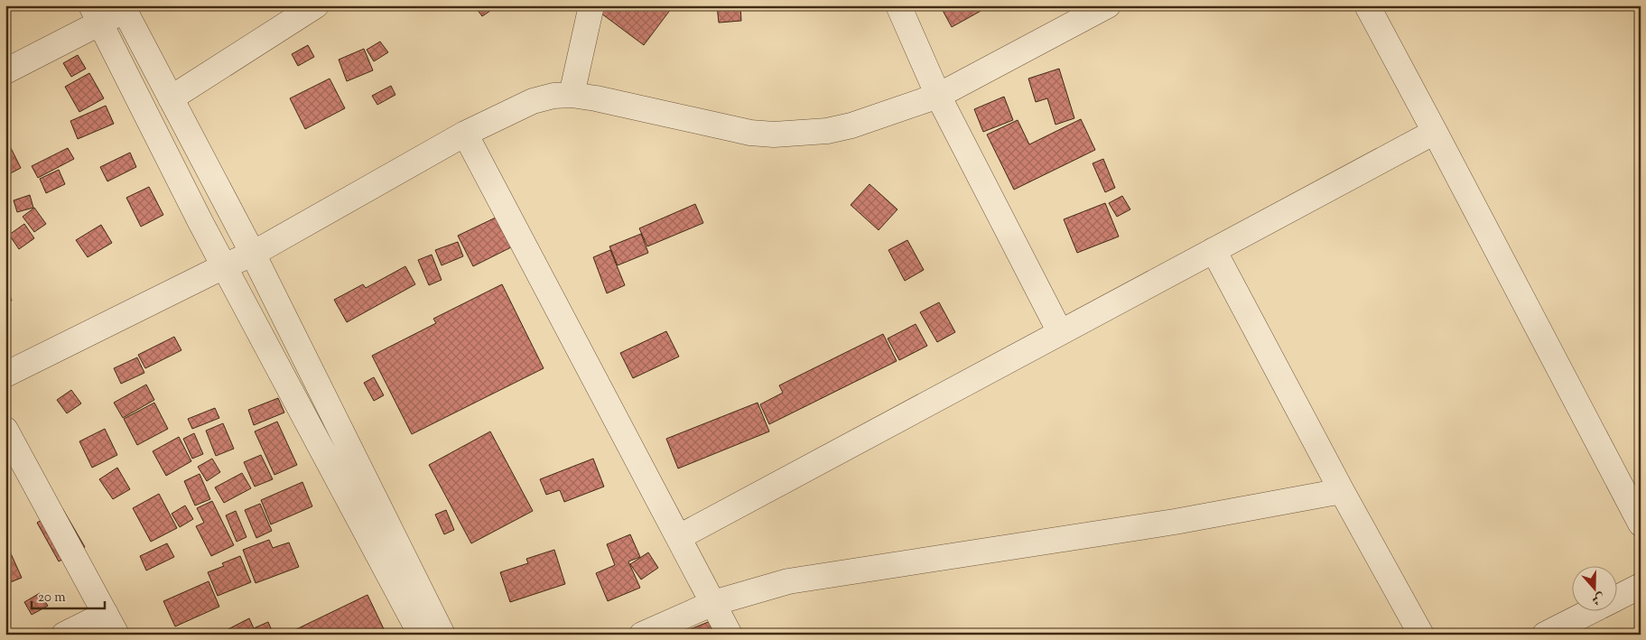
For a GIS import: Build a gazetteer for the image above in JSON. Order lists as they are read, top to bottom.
{
  "scale_bar": "20 m",
  "north": "bottom"
}
